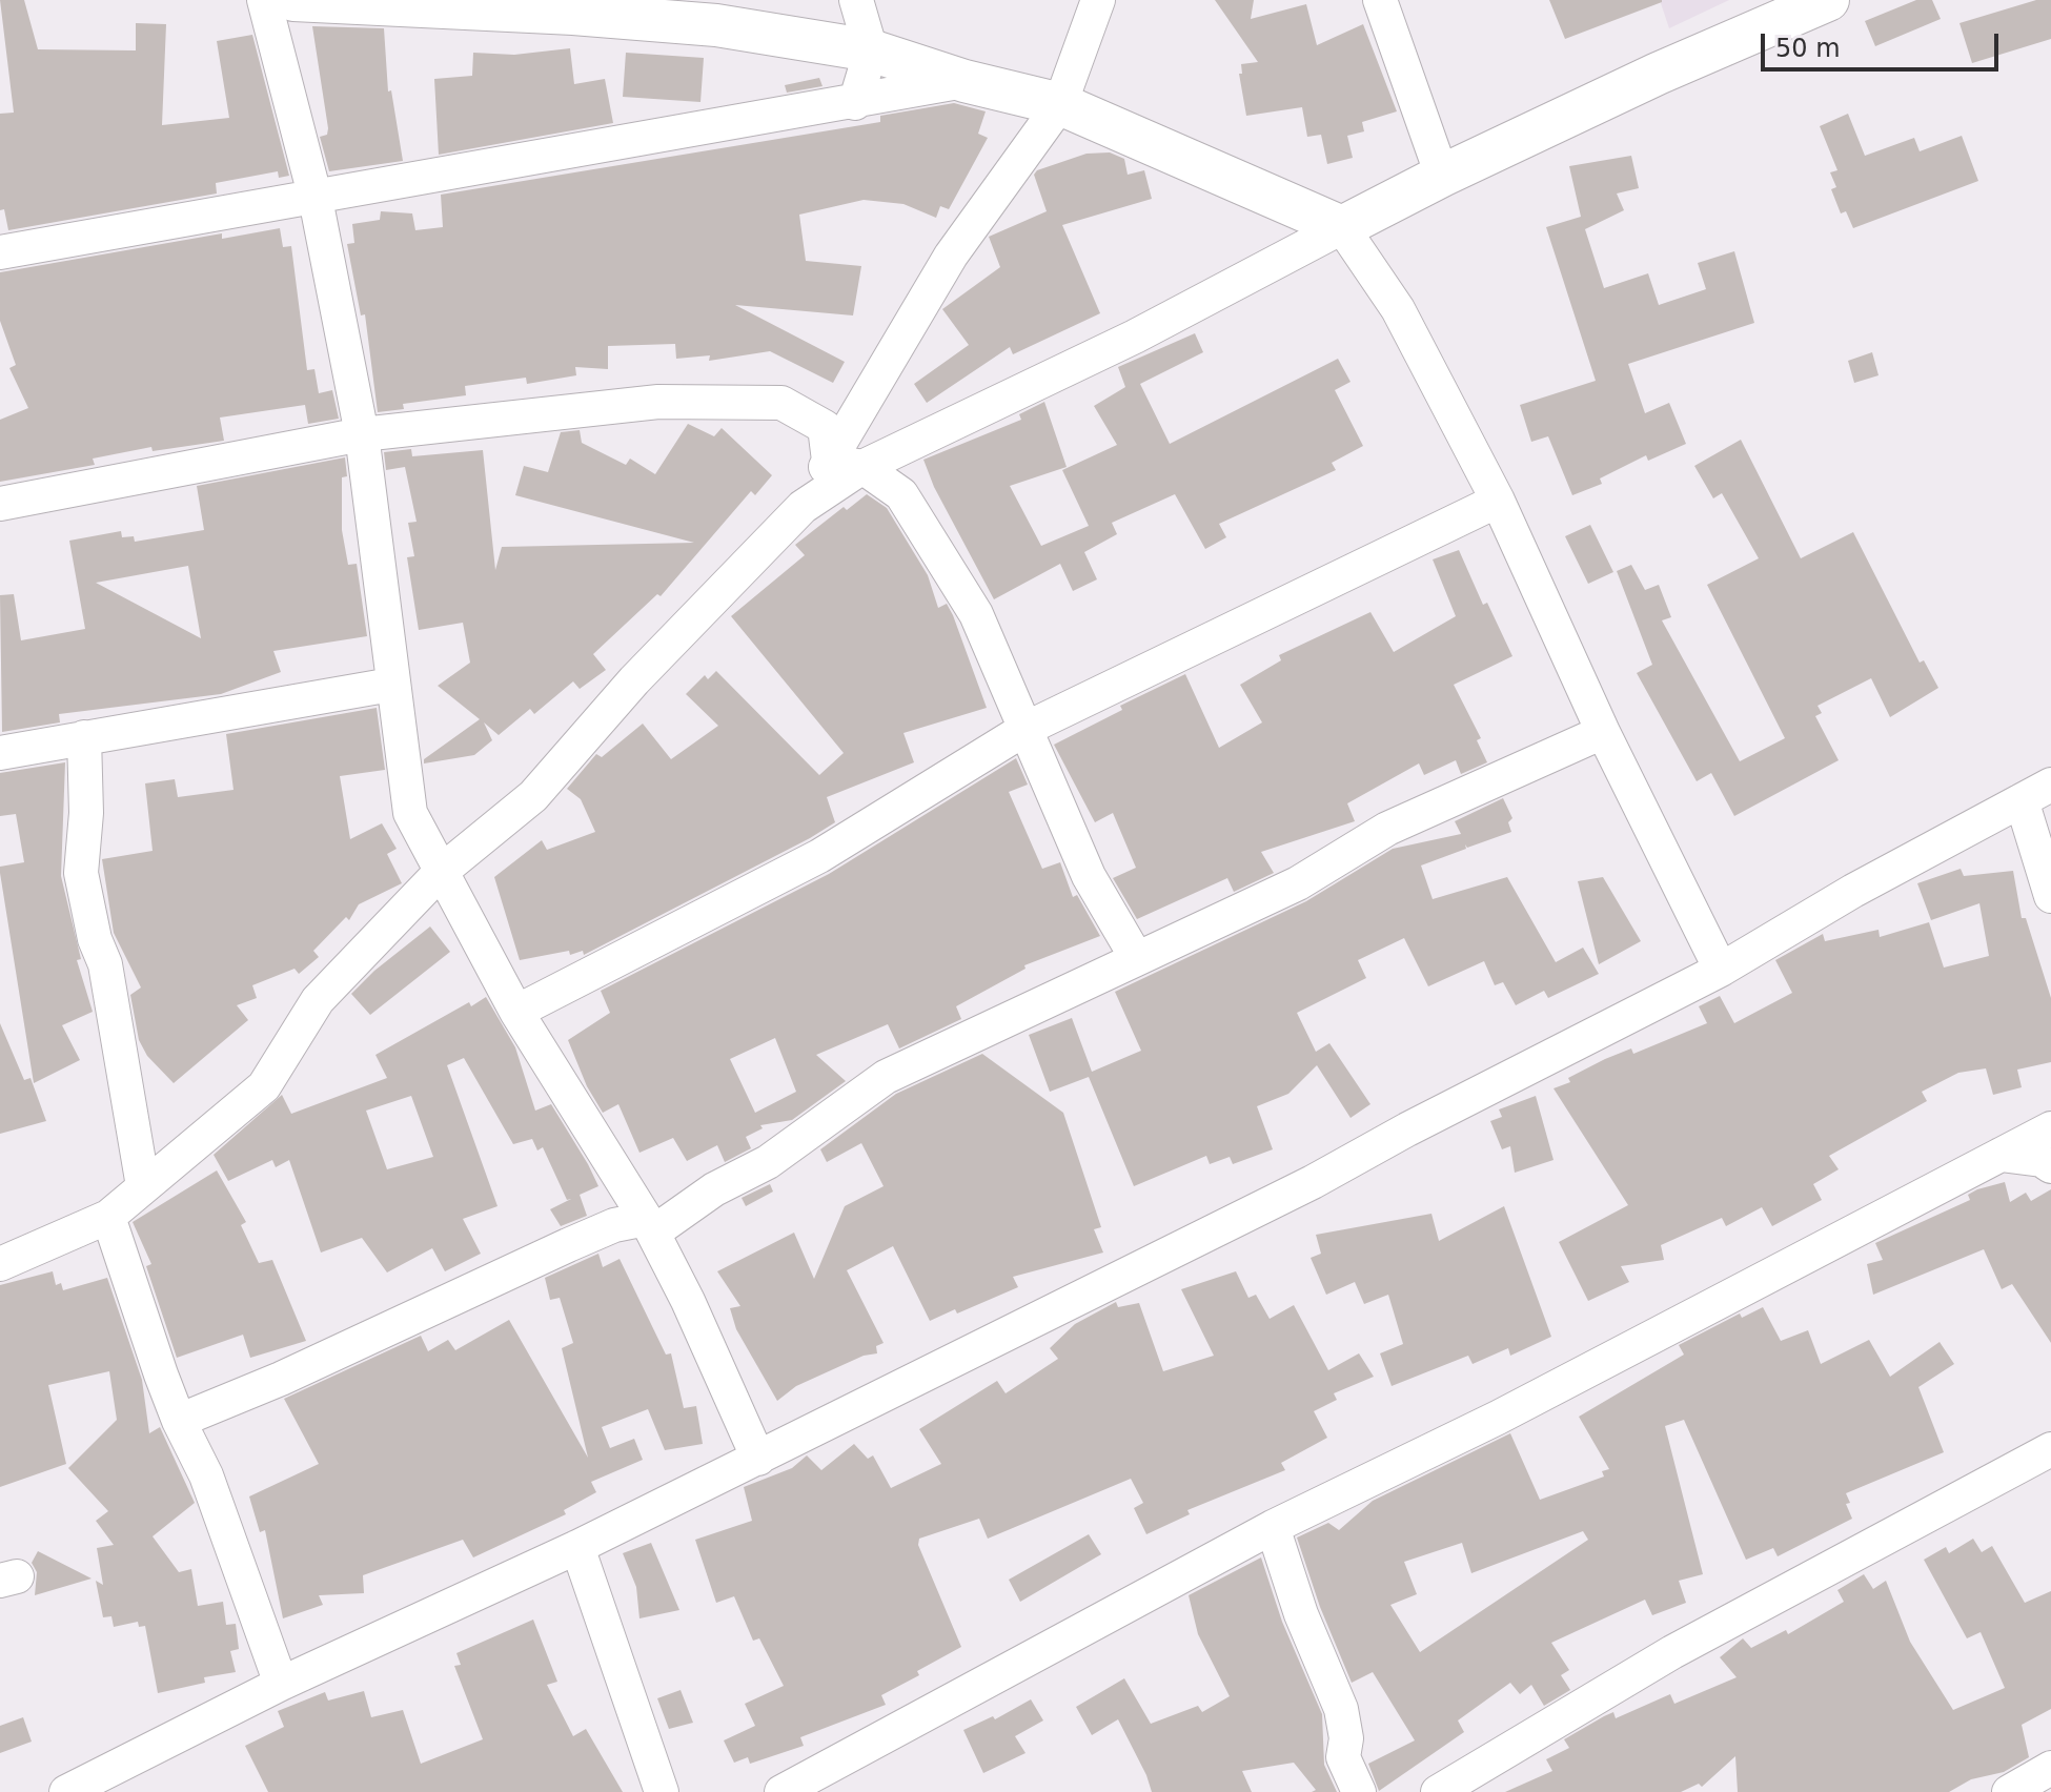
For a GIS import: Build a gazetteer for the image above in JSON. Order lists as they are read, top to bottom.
{
  "scale_bar": "50 m"
}
